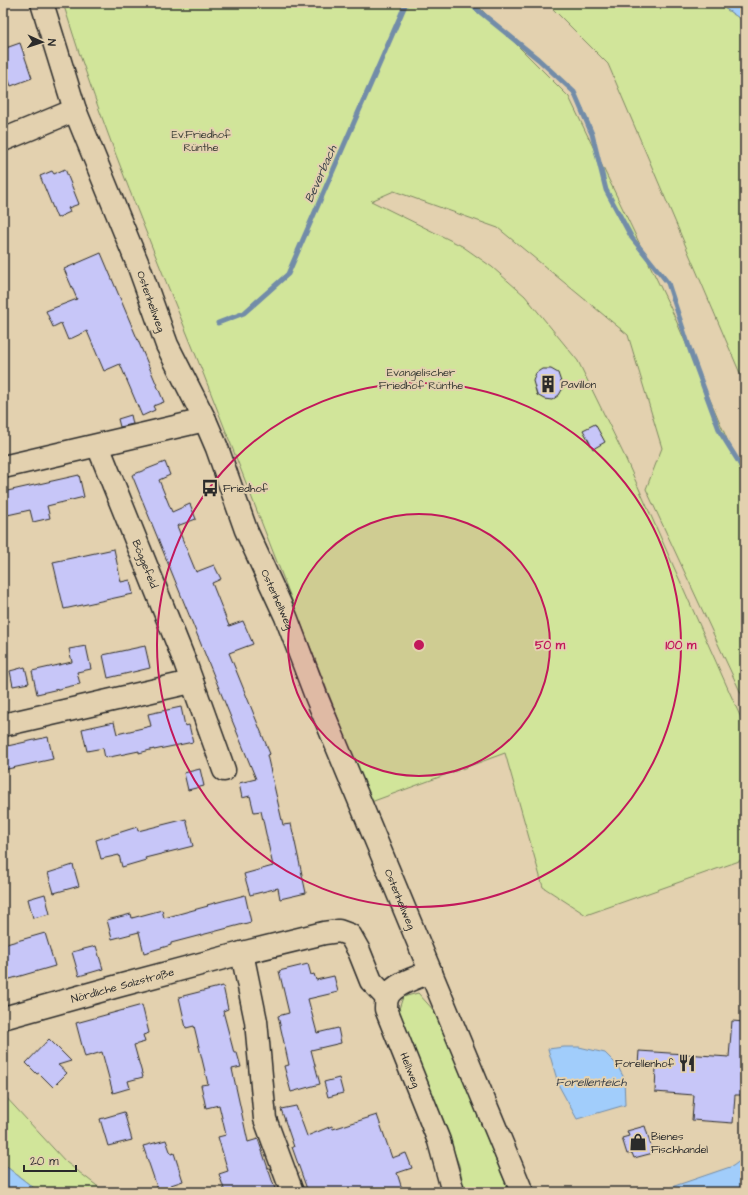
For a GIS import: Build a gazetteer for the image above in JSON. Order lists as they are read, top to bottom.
{
  "streets": {
    "street": [
      "Ostenhellweg",
      "Böggefeld",
      "Nördliche Salzstraße",
      "Hellweg"
    ]
  },
  "crossings": [
    ["Nördliche Salzstraße", "Hellweg"]
  ],
  "water": ["Beverbach", "Forellenteich"],
  "parks": ["Ev.Friedhof Rünthe", "Evangelischer Friedhof Rünthe"],
  "places": {
    "building": ["Pavillon"],
    "bus stop": ["Friedhof"],
    "restaurant": ["Forellenhof"],
    "shop": ["Bienes Fischhandel"]
  },
  "scale_bar": "20 m",
  "north": "right",
  "rings": ["50 m", "100 m"]
}
